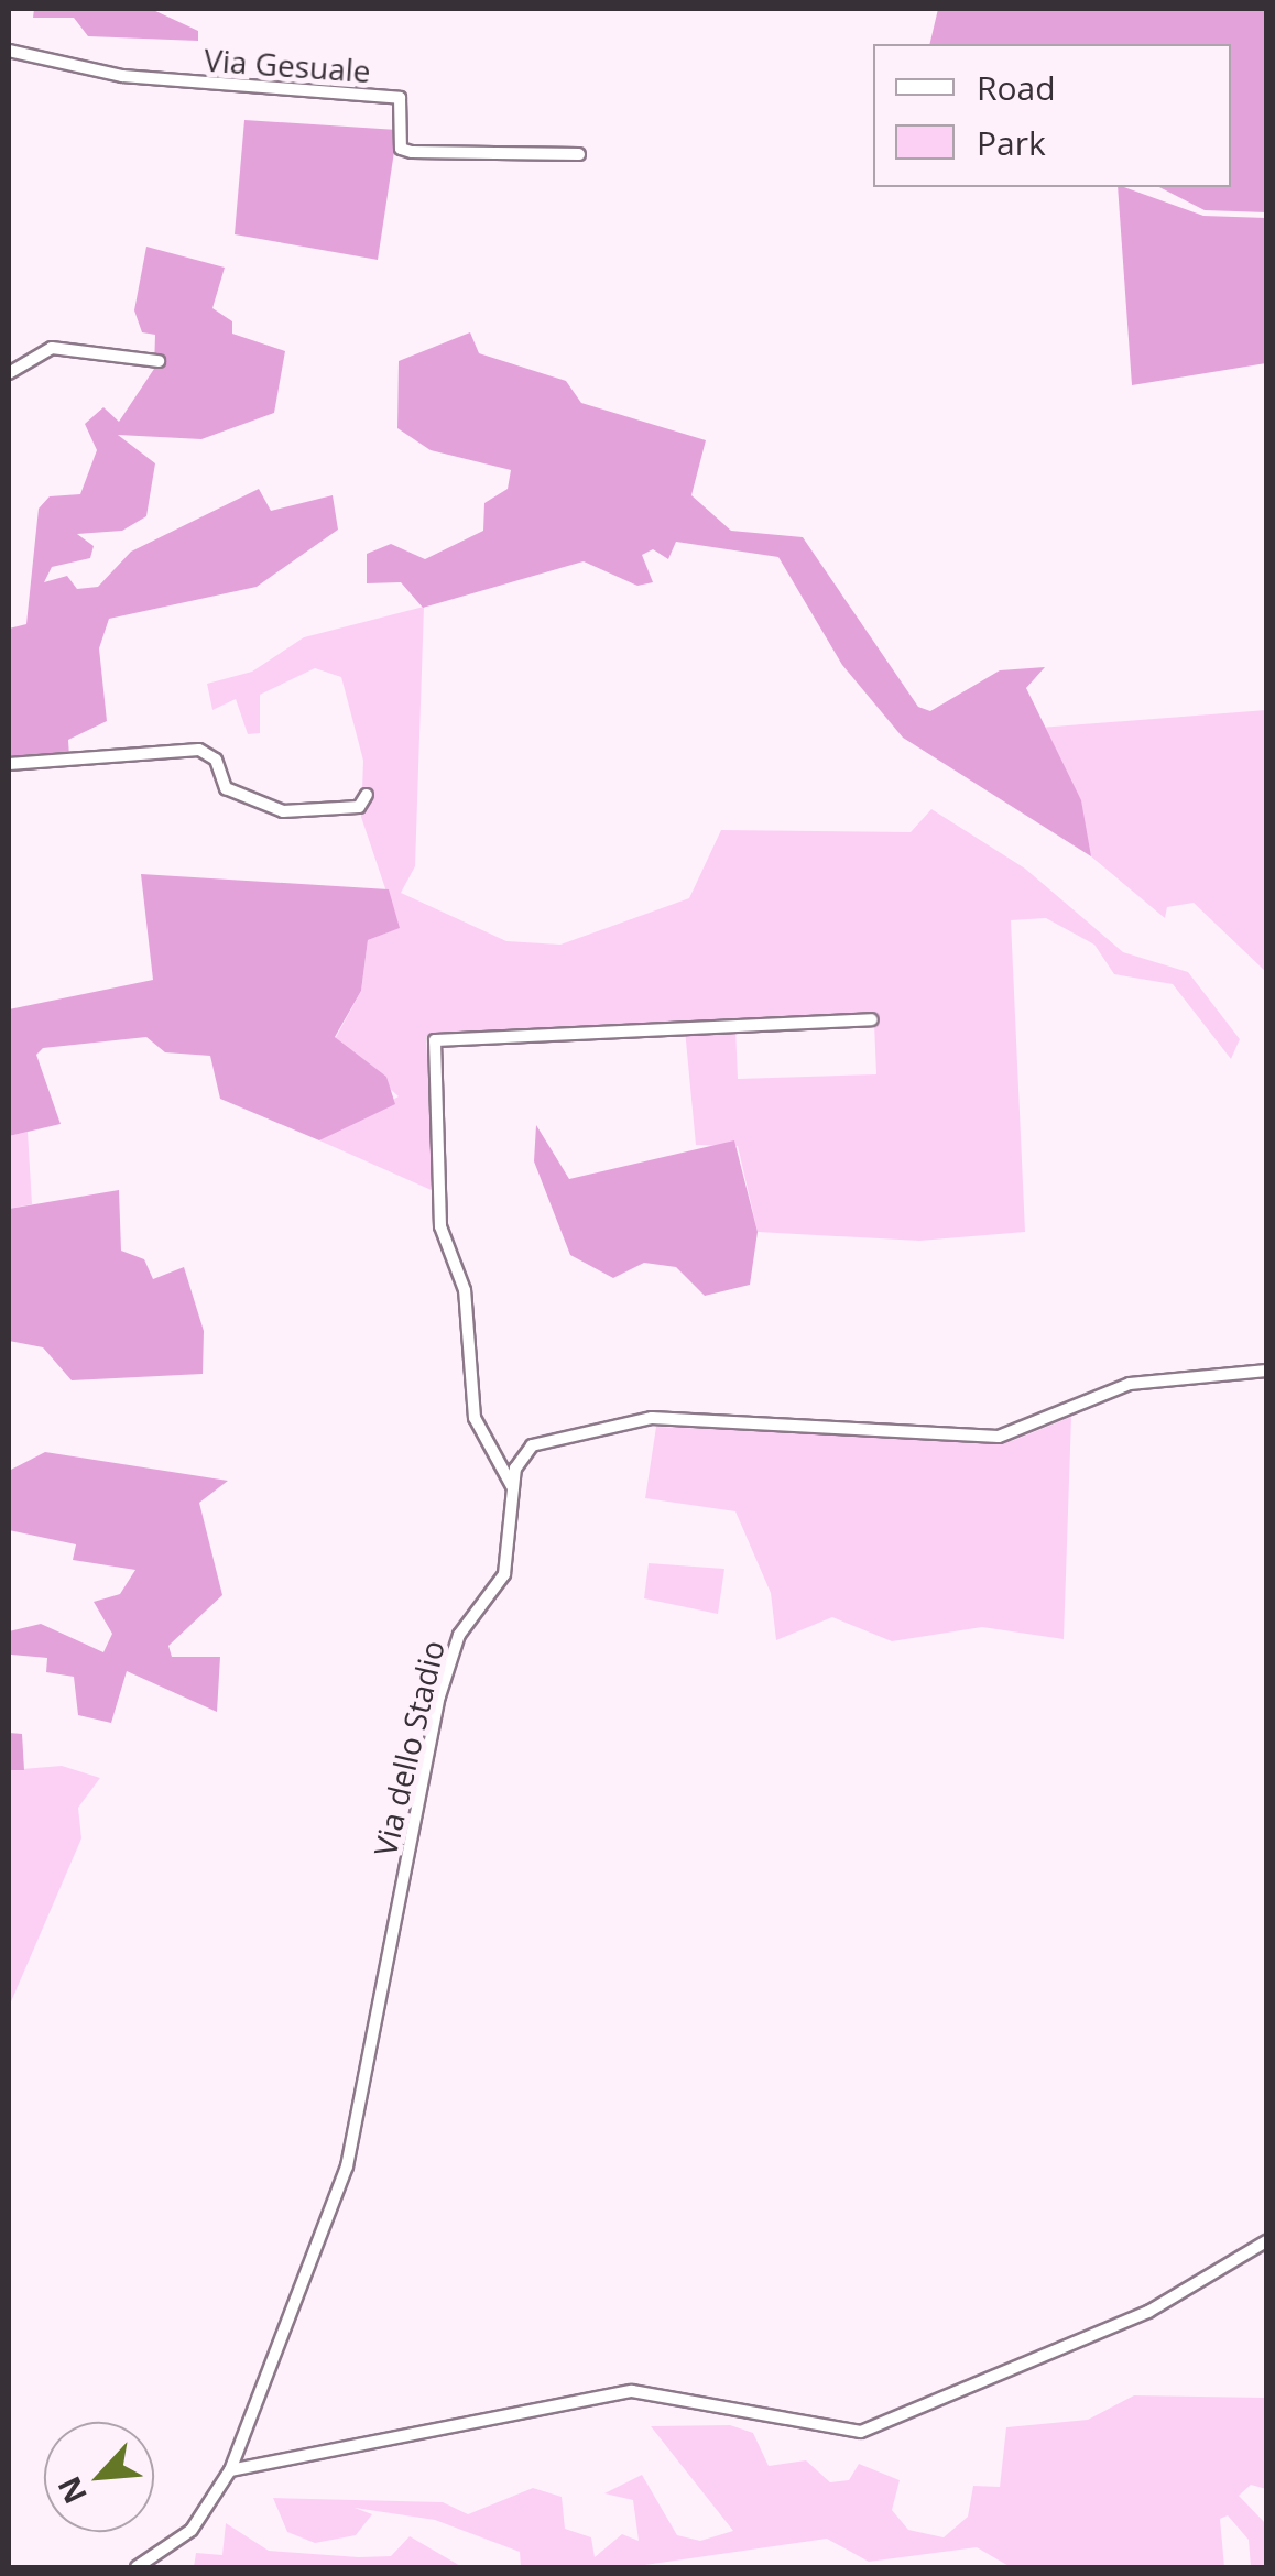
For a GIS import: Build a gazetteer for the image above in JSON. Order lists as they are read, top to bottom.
{
  "streets": {
    "street": ["Via Gesuale", "Via dello Stadio"]
  },
  "legend": ["Road", "Park"],
  "north": "bottom left"
}
